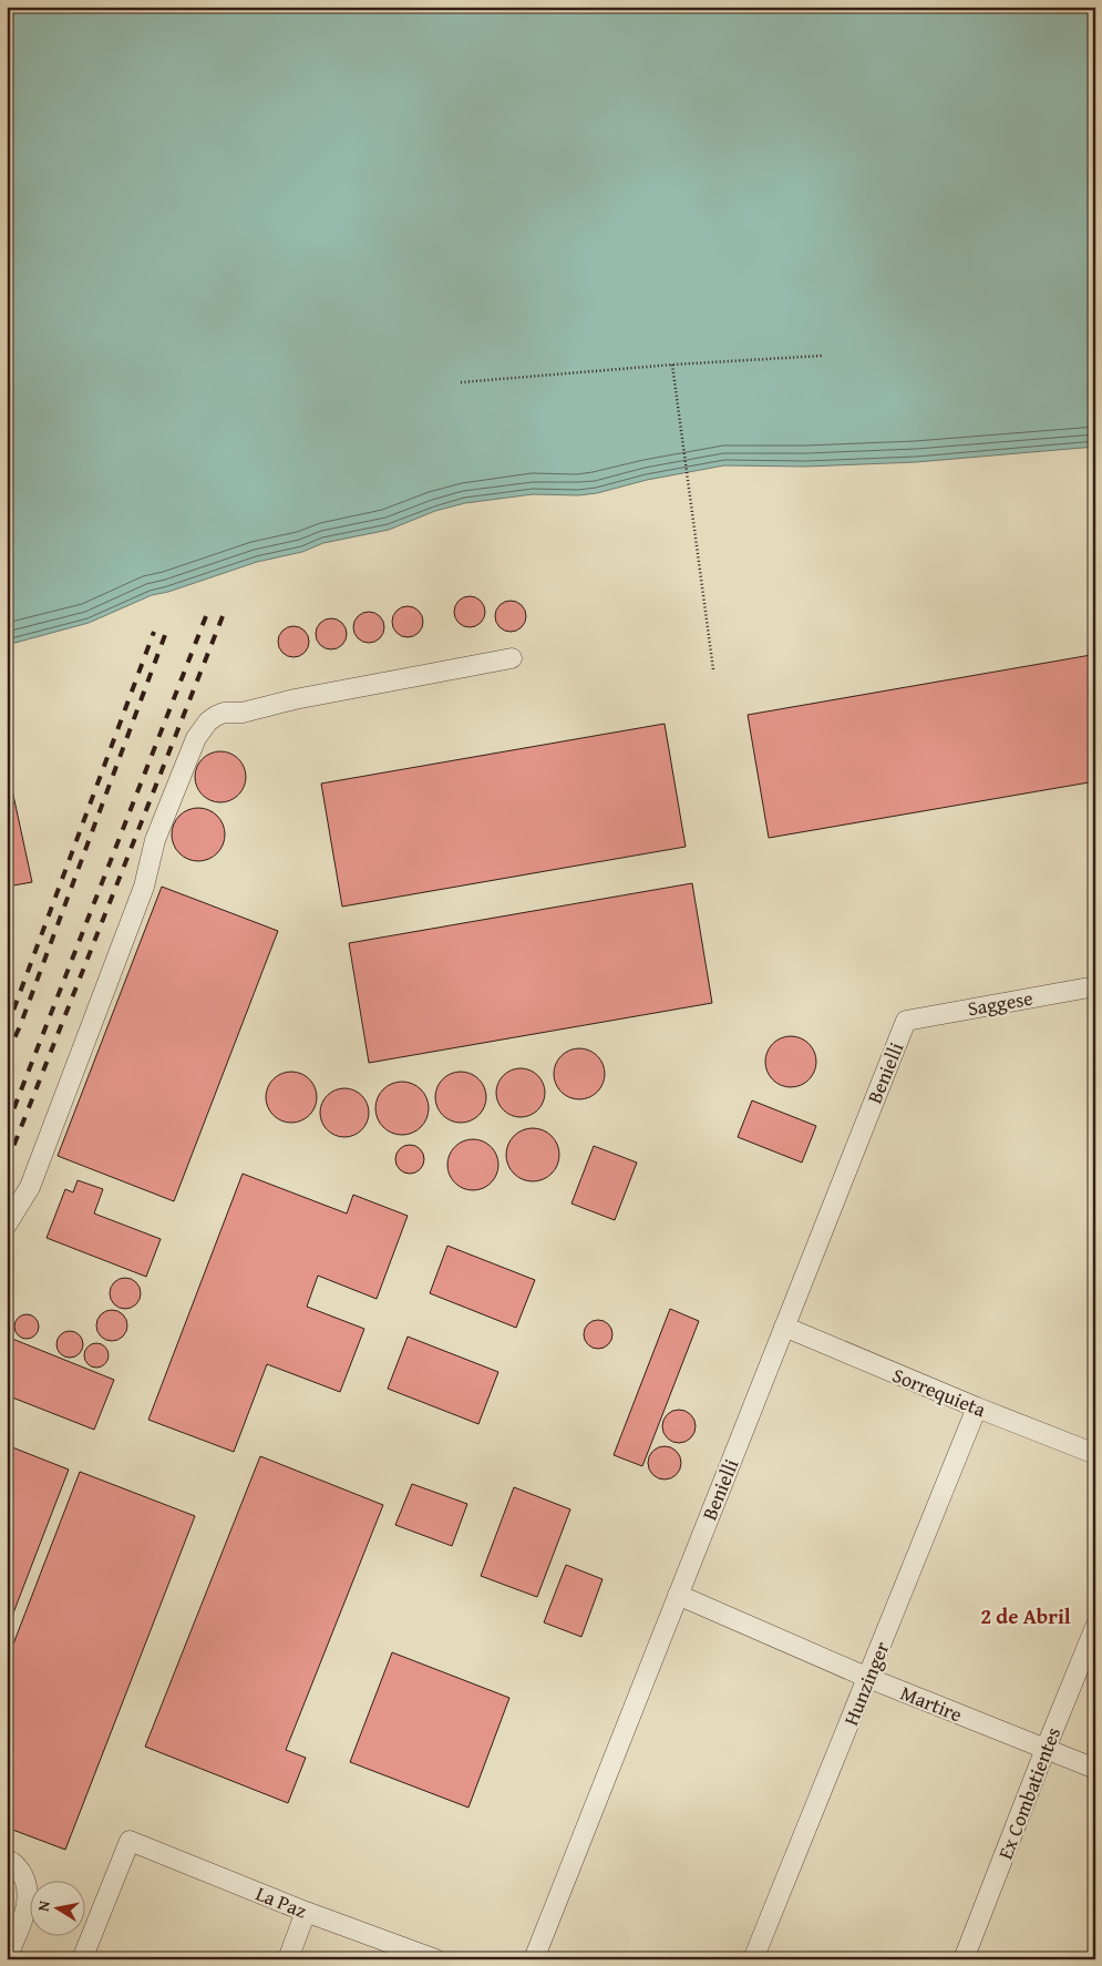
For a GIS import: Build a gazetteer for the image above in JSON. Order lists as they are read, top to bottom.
{
  "streets": {
    "street": [
      "Saggese",
      "Benielli",
      "Sorrequieta",
      "Hunzinger",
      "Martire",
      "Ex Combatientes",
      "La Paz"
    ]
  },
  "crossings": [
    ["Saggese", "Benielli"],
    ["Benielli", "Sorrequieta"],
    ["Benielli", "Martire"],
    ["Sorrequieta", "Hunzinger"],
    ["Hunzinger", "Martire"],
    ["Martire", "Ex Combatientes"]
  ],
  "districts": ["2 de Abril"],
  "north": "left"
}
